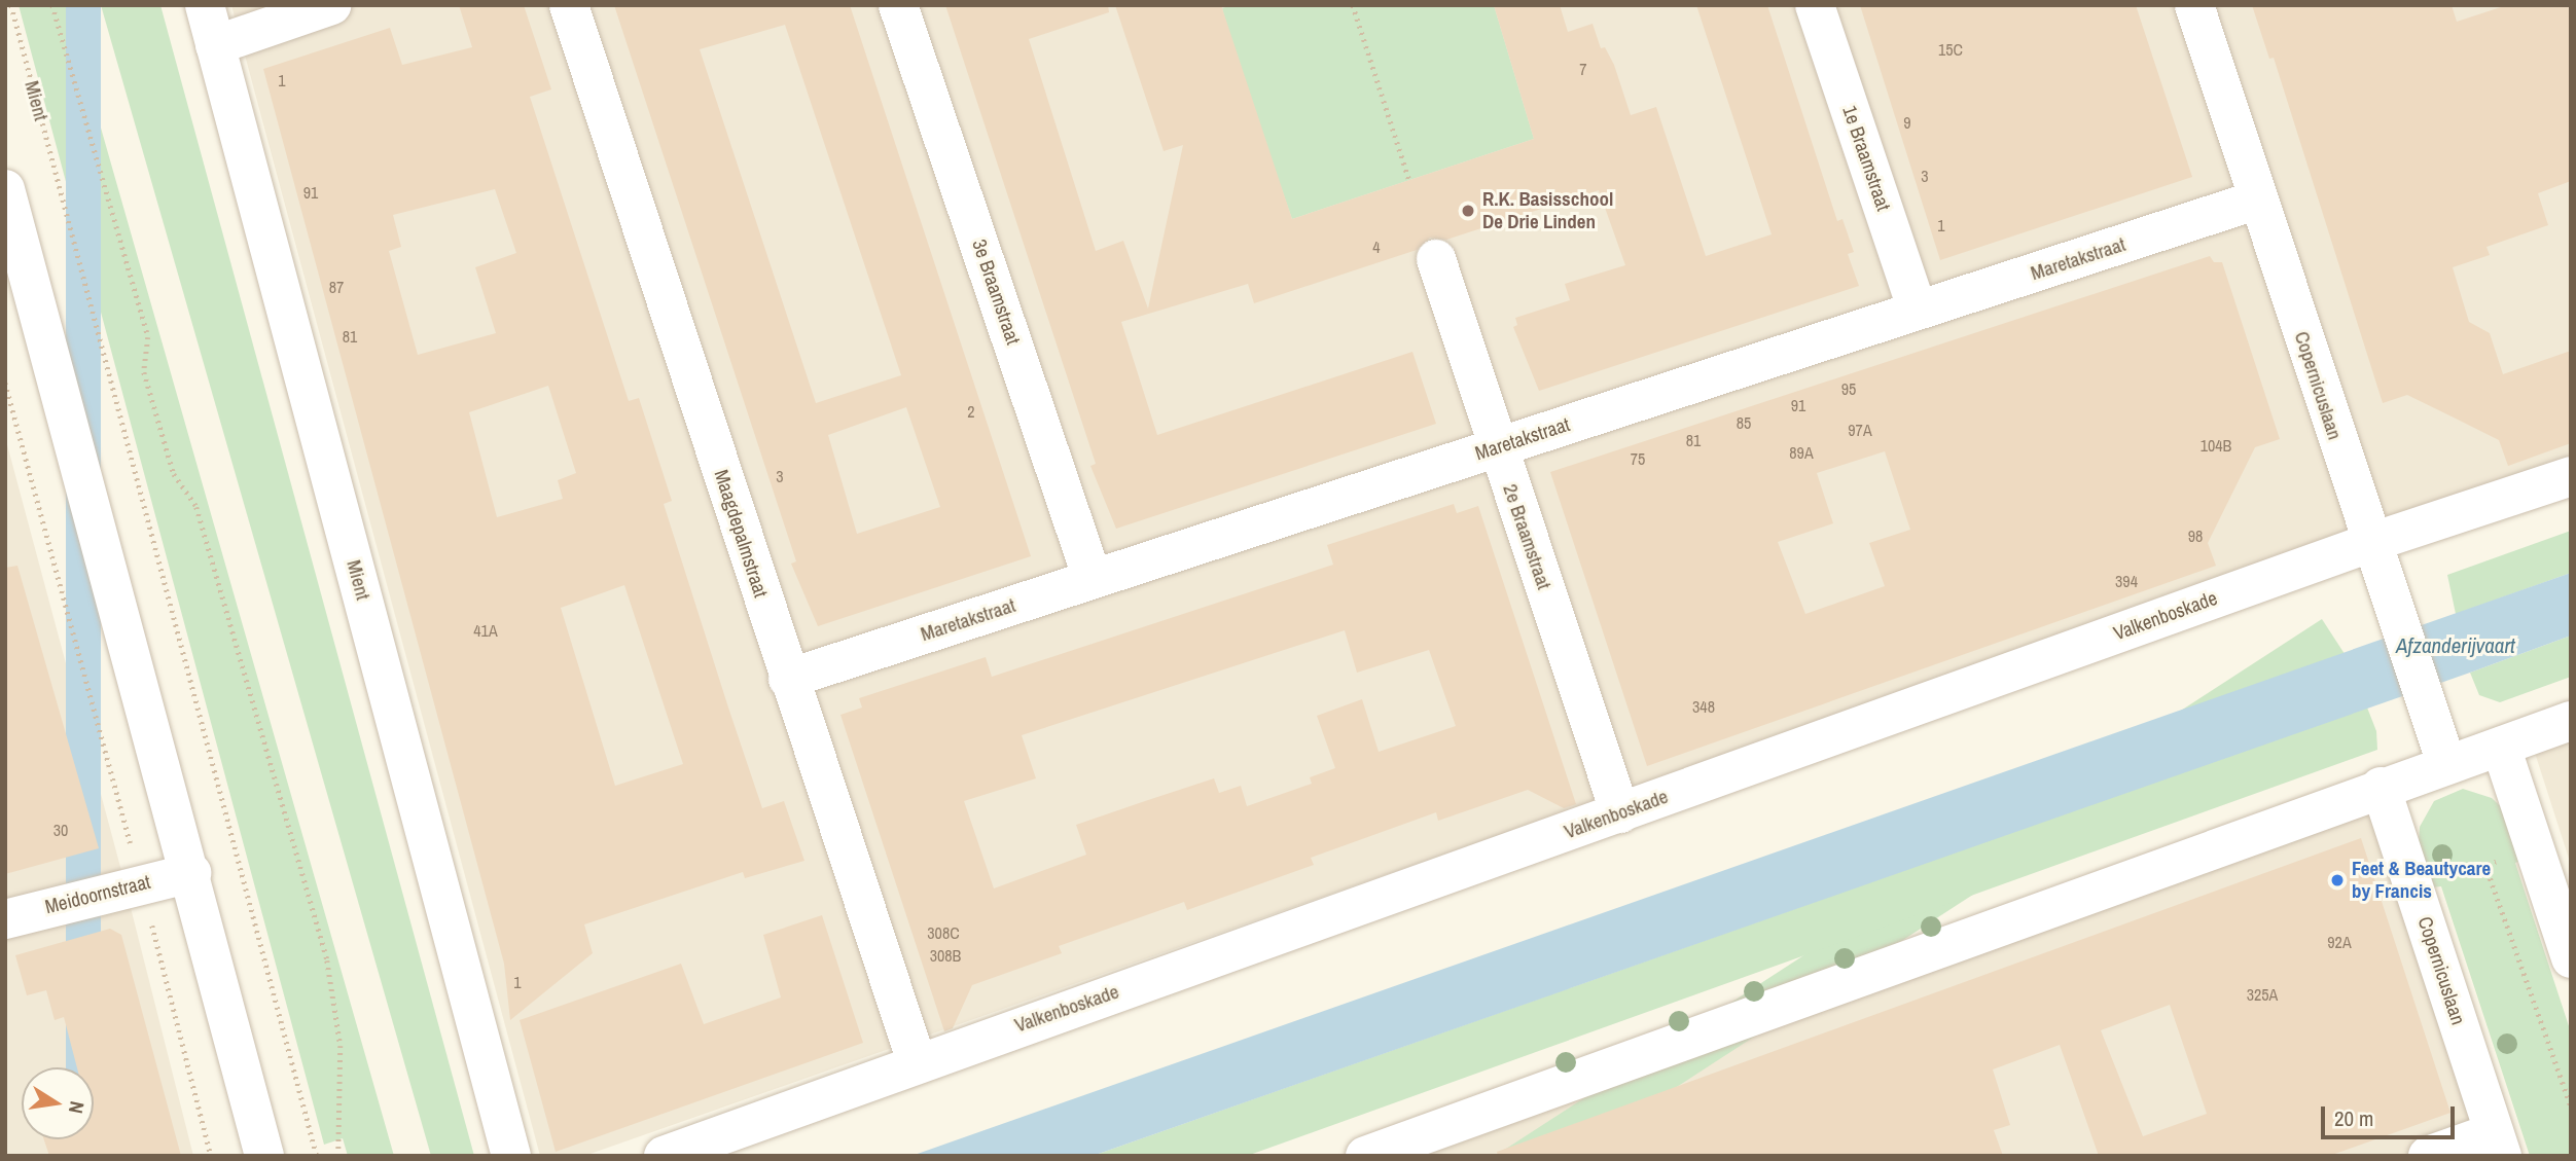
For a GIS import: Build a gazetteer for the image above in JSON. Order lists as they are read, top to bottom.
{
  "streets": {
    "street": [
      "Mient",
      "1e Braamstraat",
      "Maretakstraat",
      "3e Braamstraat",
      "Copernicuslaan",
      "Maagdepalmstraat",
      "2e Braamstraat",
      "Valkenboskade",
      "Meidoornstraat"
    ]
  },
  "crossings": [
    ["1e Braamstraat", "Maretakstraat"],
    ["Maretakstraat", "3e Braamstraat"],
    ["Maretakstraat", "Copernicuslaan"],
    ["Maretakstraat", "Maagdepalmstraat"],
    ["Maretakstraat", "2e Braamstraat"],
    ["Copernicuslaan", "Valkenboskade"],
    ["Maagdepalmstraat", "Valkenboskade"],
    ["2e Braamstraat", "Valkenboskade"]
  ],
  "water": ["Afzanderijvaart"],
  "places": ["R.K. Basisschool De Drie Linden", "Feet & Beautycare by Francis"],
  "house_numbers": [
    "15C",
    "7",
    "1",
    "9",
    "3",
    "91",
    "1",
    "4",
    "87",
    "81",
    "95",
    "91",
    "2",
    "85",
    "97A",
    "81",
    "104B",
    "89A",
    "75",
    "3",
    "98",
    "394",
    "41A",
    "348",
    "30",
    "308C",
    "92A",
    "308B",
    "1",
    "325A"
  ],
  "scale_bar": "20 m",
  "north": "right"
}
